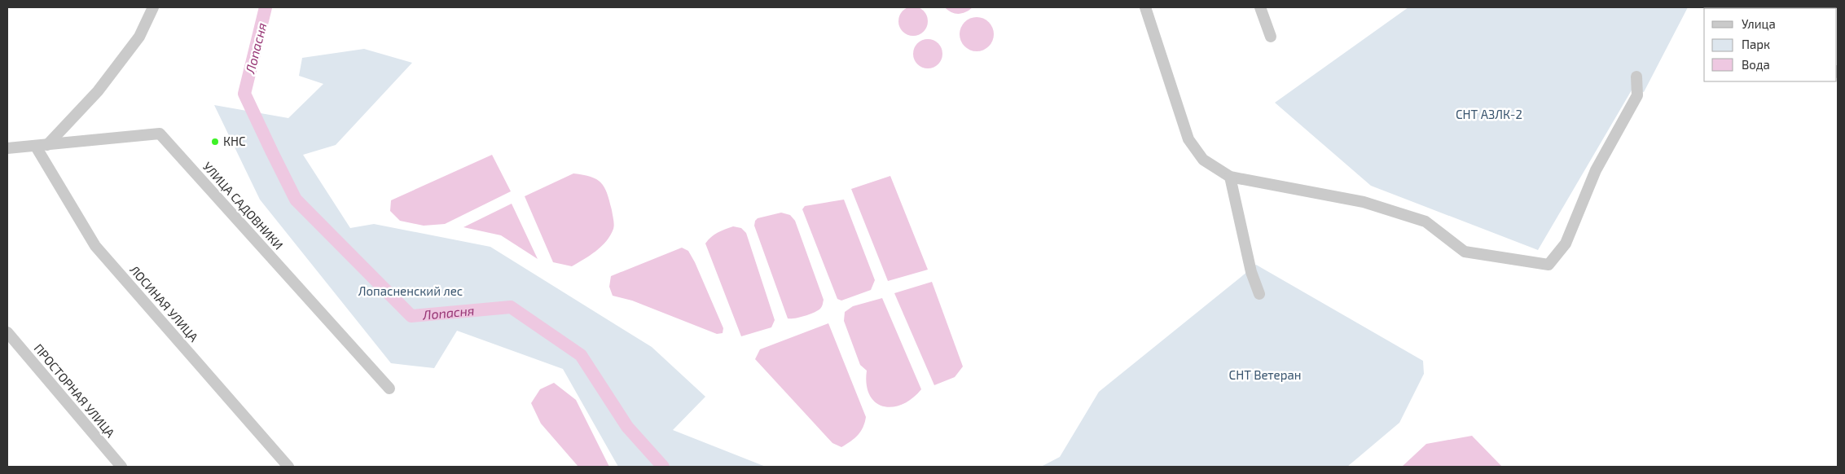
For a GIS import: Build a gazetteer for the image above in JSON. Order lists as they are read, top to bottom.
{
  "streets": {
    "street": ["УЛИЦА САДОВНИКИ", "ЛОСИНАЯ УЛИЦА", "ПРОСТОРНАЯ УЛИЦА"]
  },
  "crossings": [
    ["УЛИЦА САДОВНИКИ", "ЛОСИНАЯ УЛИЦА"]
  ],
  "water": ["Лопасня"],
  "parks": ["СНТ АЗЛК-2", "Лопасненский лес", "СНТ Ветеран"],
  "places": ["КНС"],
  "legend": ["Улица", "Парк", "Вода"]
}
